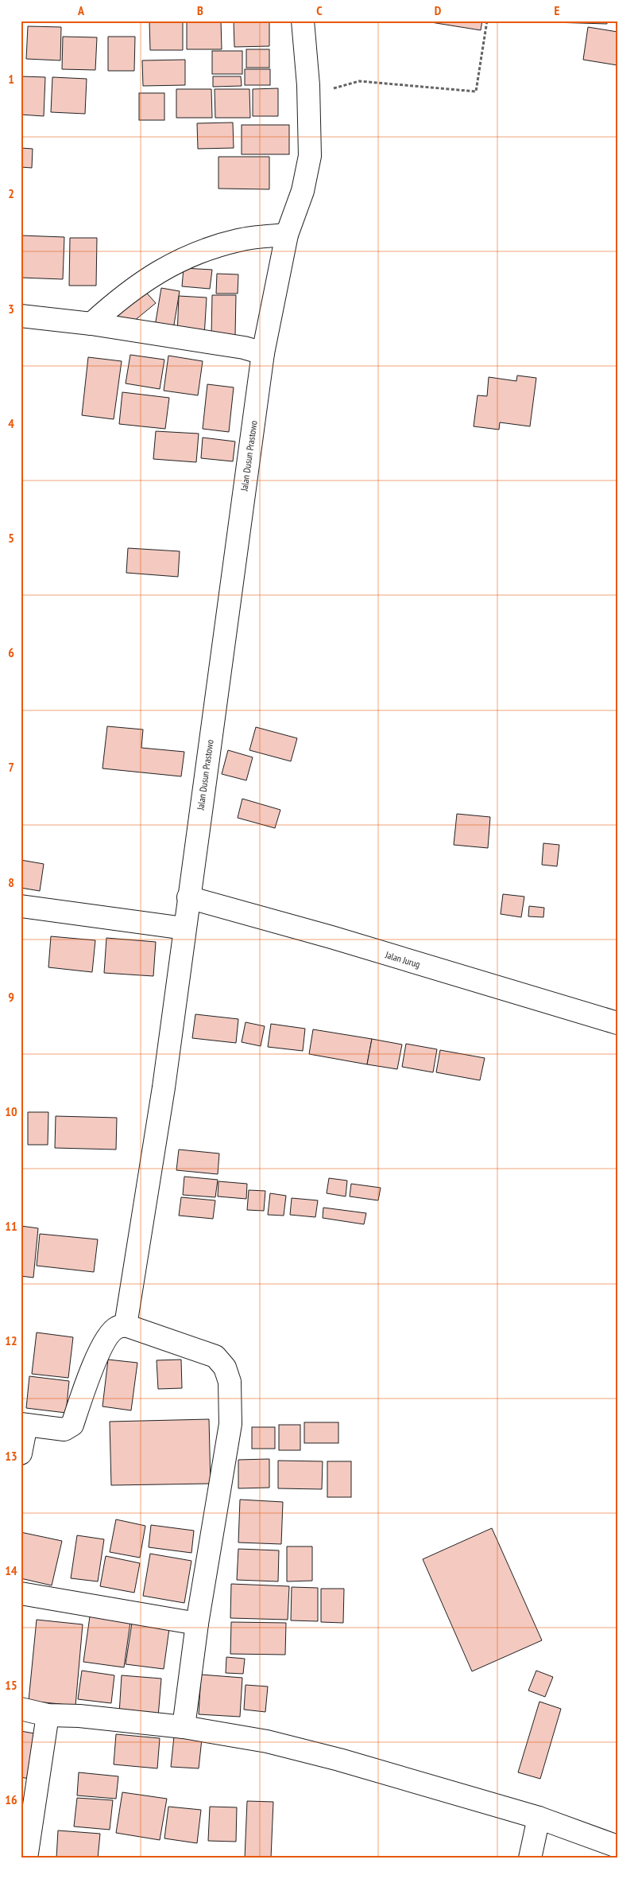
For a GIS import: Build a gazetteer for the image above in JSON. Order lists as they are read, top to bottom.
{
  "streets": {
    "street": ["Jalan Dusun Prastowo", "Jalan Jurug"]
  },
  "crossings": [
    ["Jalan Dusun Prastowo", "Jalan Jurug"]
  ],
  "grid": {
    "columns": [
      "A",
      "B",
      "C",
      "D",
      "E"
    ],
    "rows": [
      "1",
      "2",
      "3",
      "4",
      "5",
      "6",
      "7",
      "8",
      "9",
      "10",
      "11",
      "12",
      "13",
      "14",
      "15",
      "16"
    ]
  }
}
